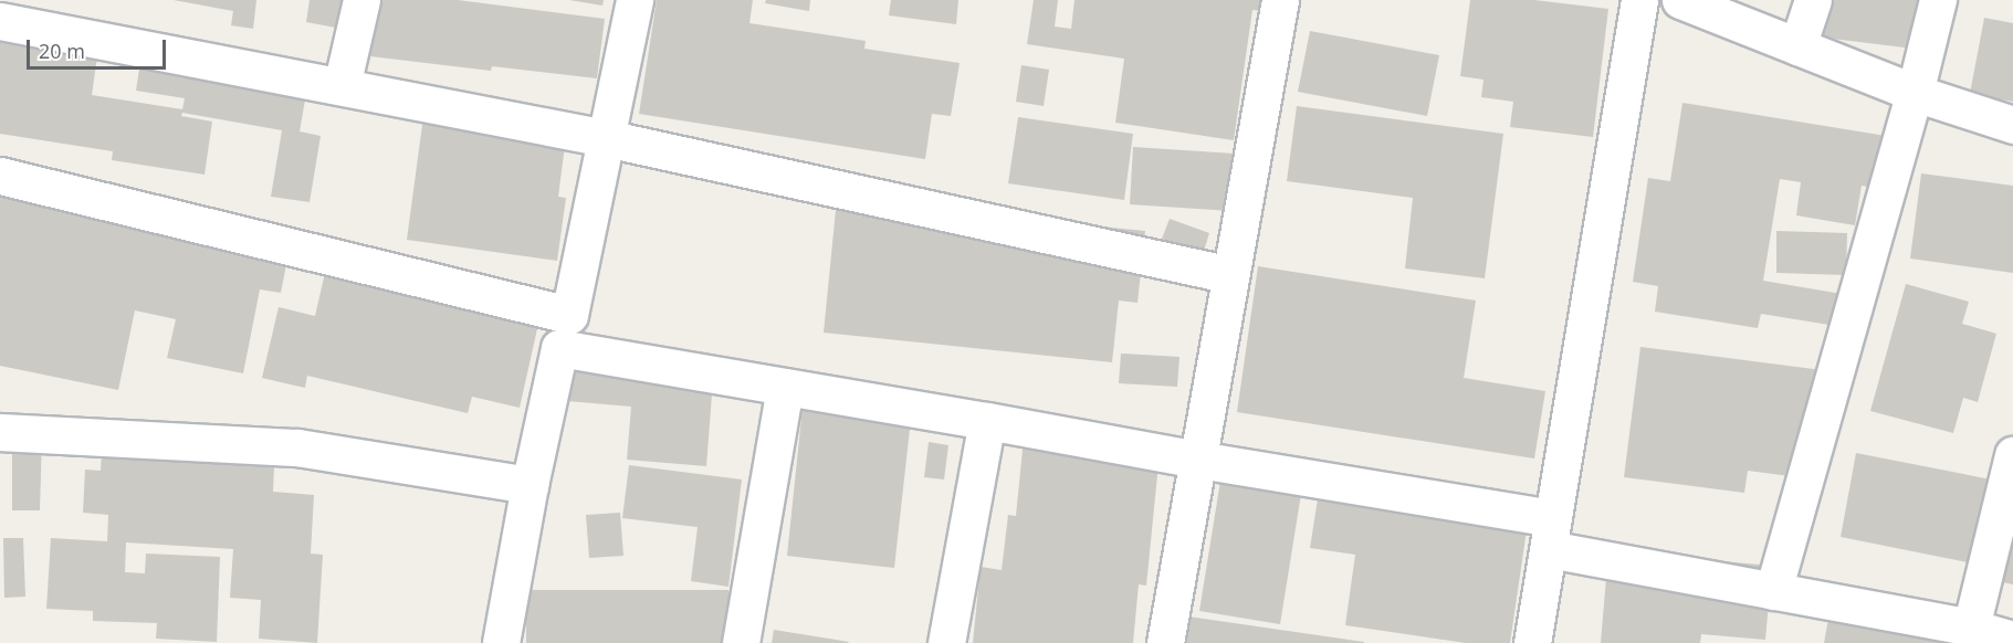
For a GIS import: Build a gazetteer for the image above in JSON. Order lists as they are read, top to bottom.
{
  "scale_bar": "20 m"
}
